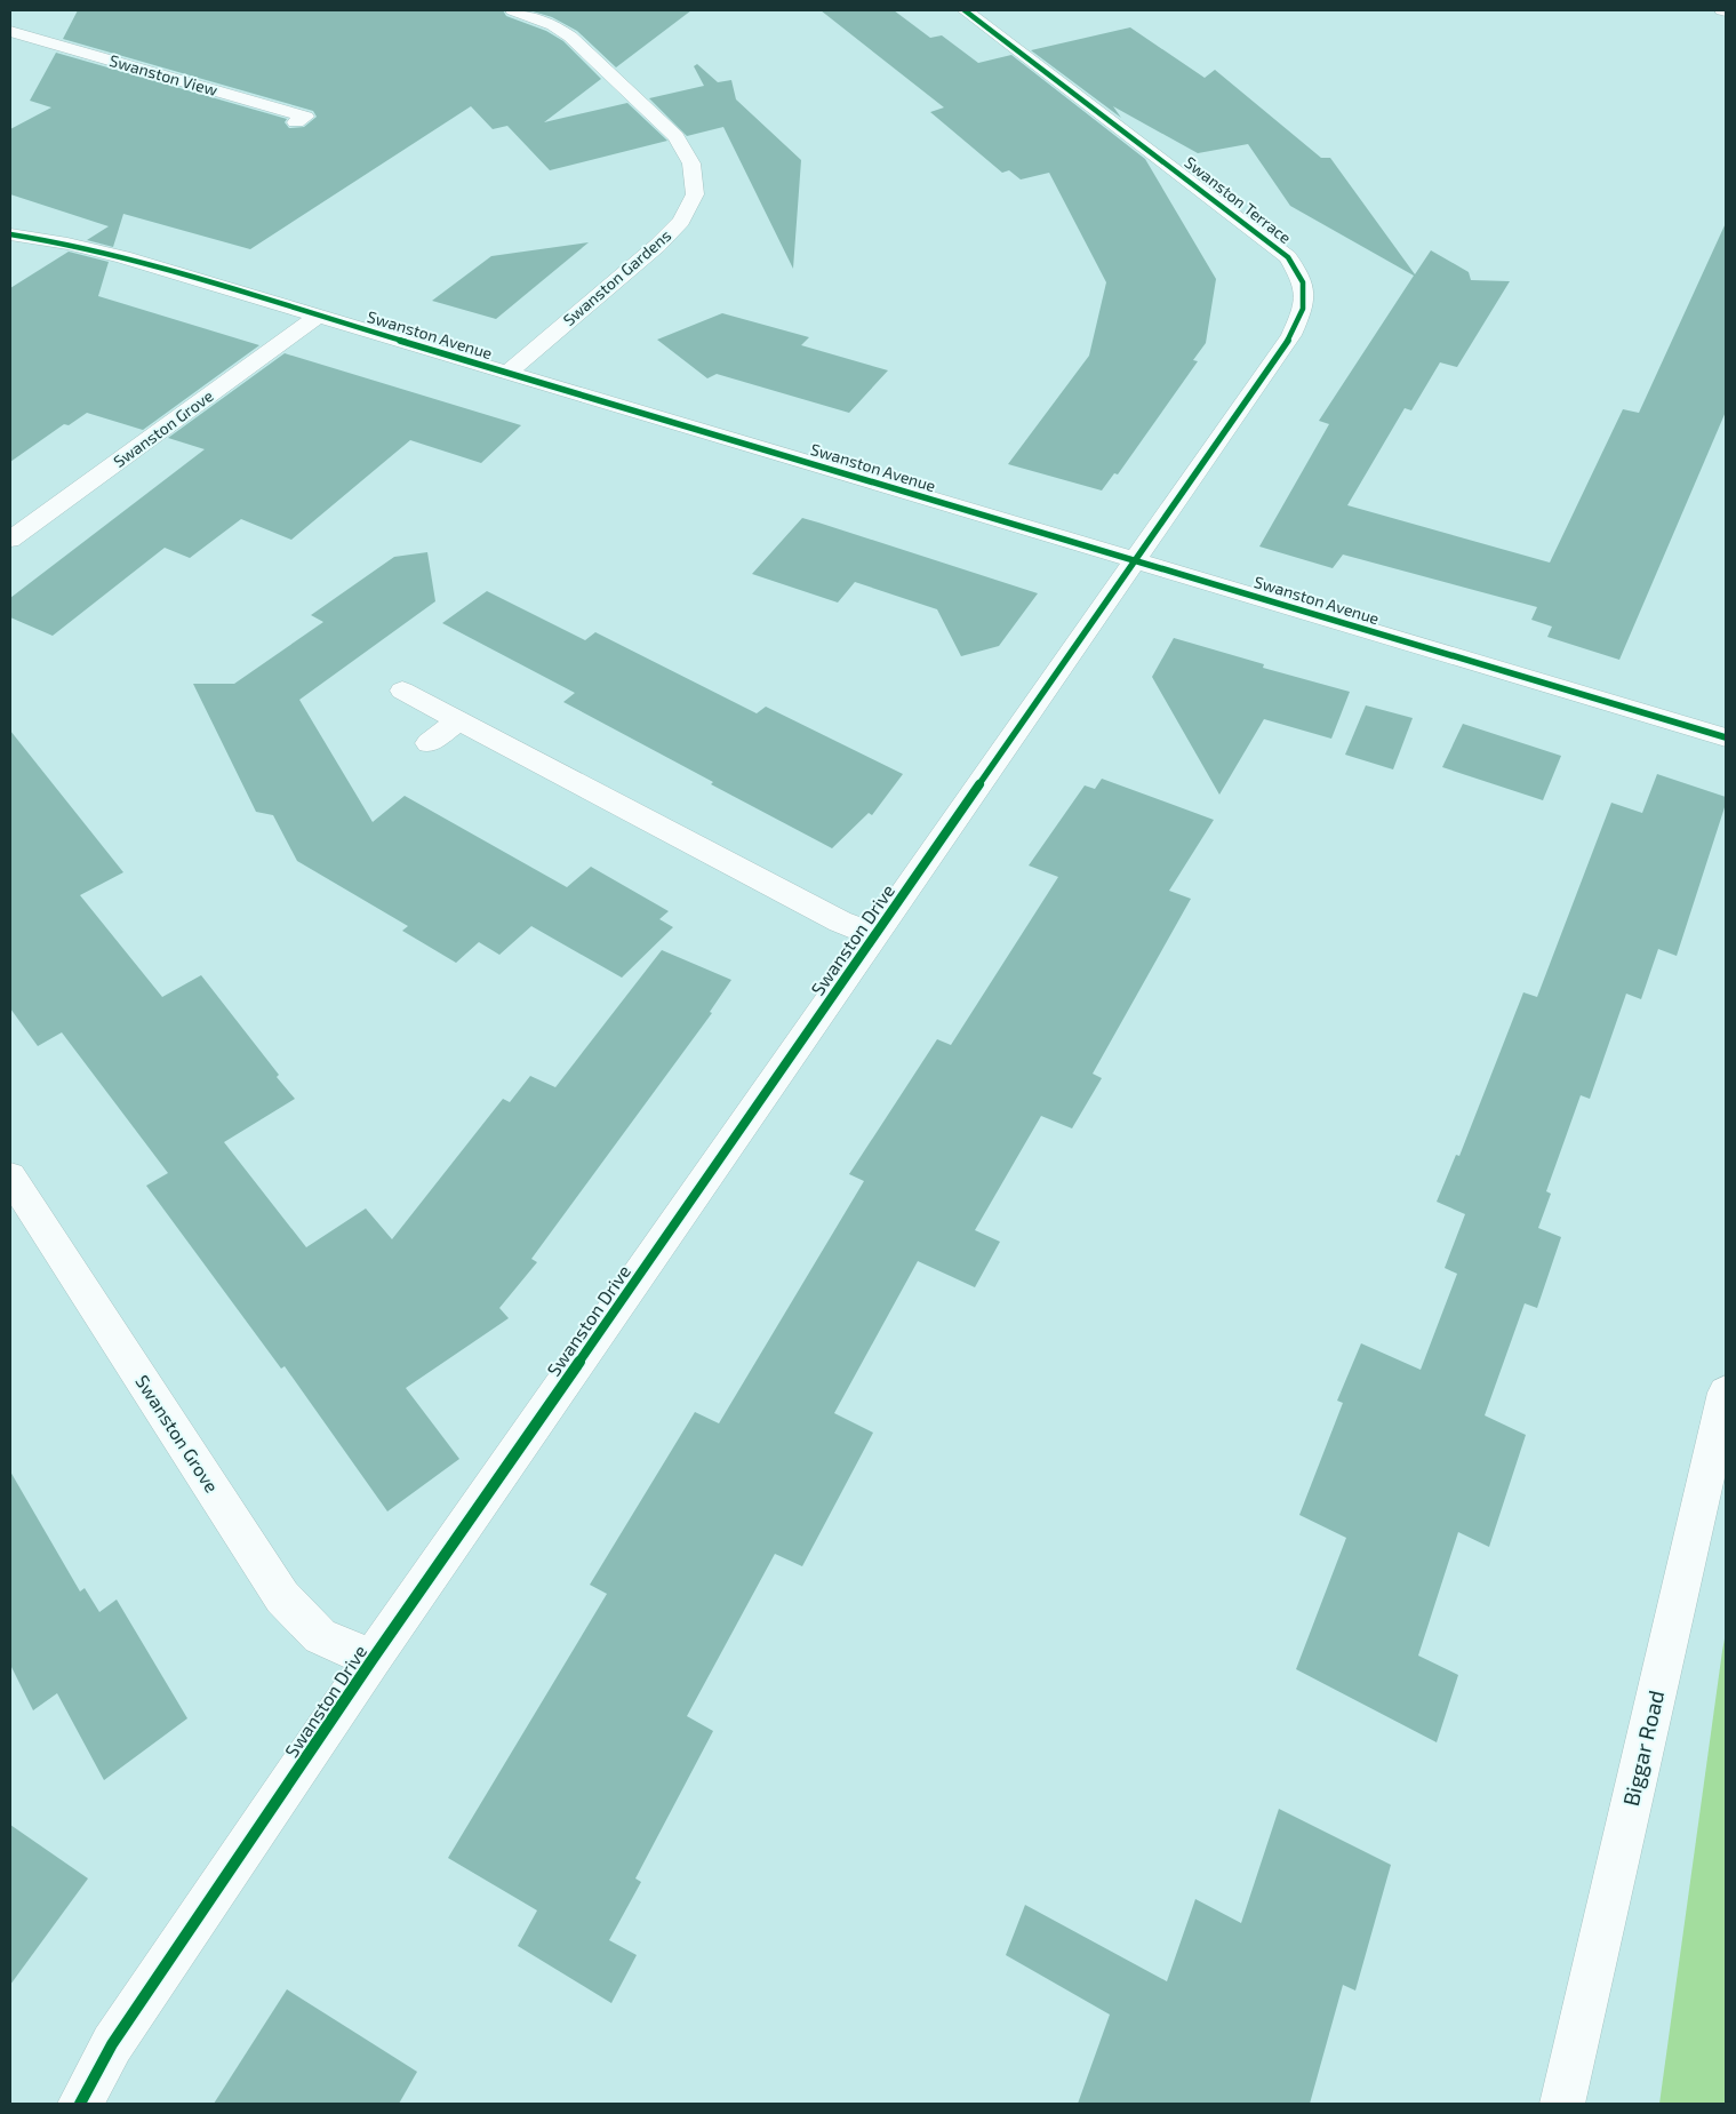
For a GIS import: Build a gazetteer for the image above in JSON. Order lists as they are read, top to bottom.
{
  "streets": {
    "street": [
      "Swanston View",
      "Swanston Terrace",
      "Swanston Gardens",
      "Swanston Avenue",
      "Swanston Grove",
      "Swanston Drive",
      "Biggar Road"
    ]
  },
  "crossings": [
    ["Swanston Terrace", "Swanston Avenue"],
    ["Swanston Terrace", "Swanston Drive"],
    ["Swanston Gardens", "Swanston Avenue"],
    ["Swanston Avenue", "Swanston Grove"],
    ["Swanston Avenue", "Swanston Drive"],
    ["Swanston Grove", "Swanston Drive"]
  ]
}
